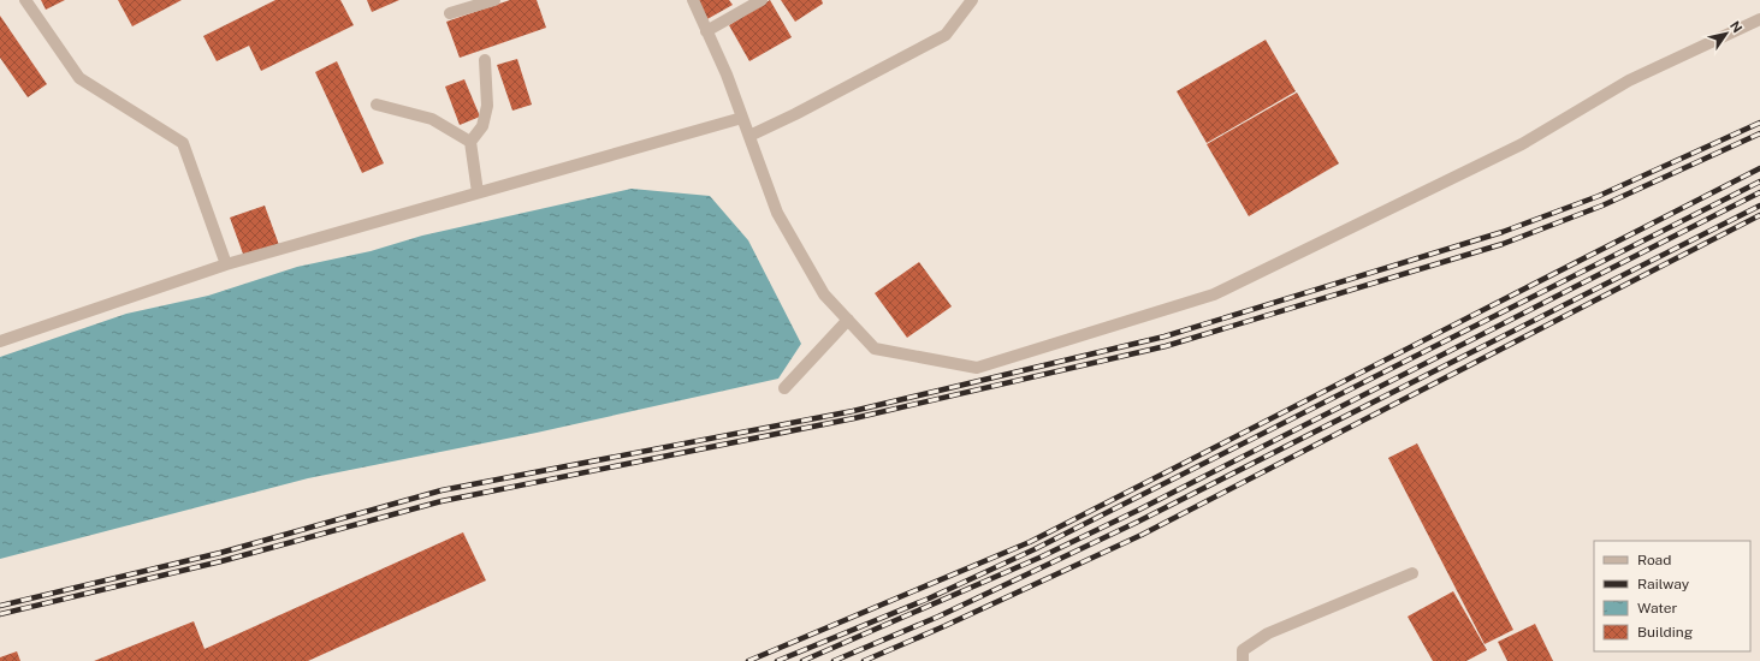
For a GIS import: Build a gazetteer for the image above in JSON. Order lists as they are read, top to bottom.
{
  "legend": [
    "Road",
    "Railway",
    "Water",
    "Building"
  ],
  "north": "top right"
}
